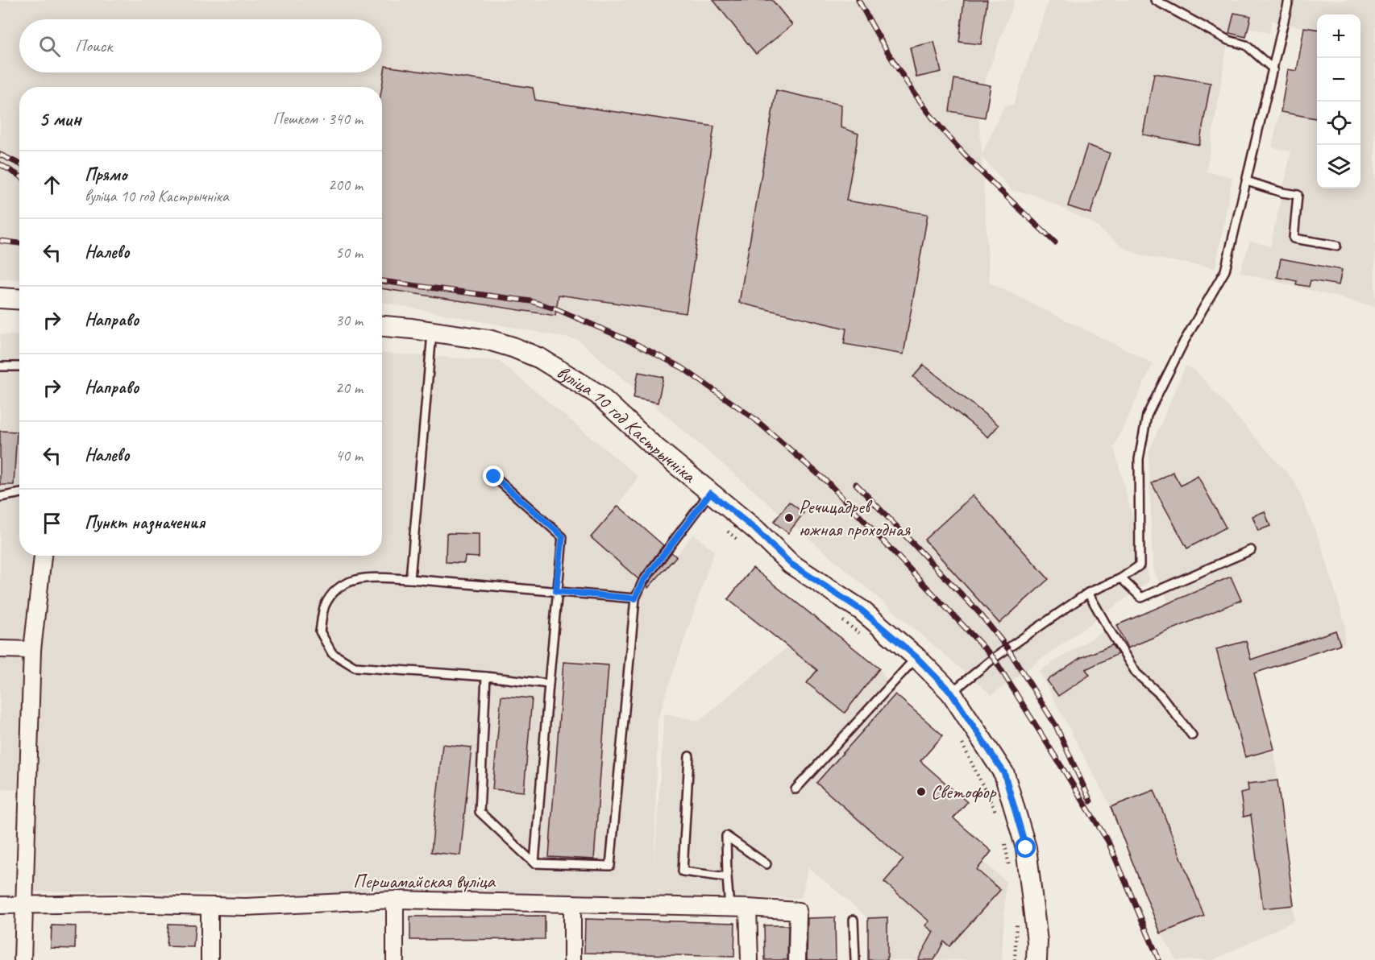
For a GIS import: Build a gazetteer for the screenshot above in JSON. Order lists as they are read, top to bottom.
{
  "streets": {
    "street": ["вуліца 10 год Кастрычніка", "Першамайская вуліца"]
  },
  "places": ["Речицадрев южная проходная", "Светофор"],
  "page": {
    "map_buttons": ["+", "−"],
    "search": "Поиск",
    "heading": ["5 мин", "Пешком · 340 m"],
    "list": [
      ["Прямо", "вуліца 10 год Кастрычніка", "200 m"],
      ["Налево", "50 m"],
      ["Направо", "30 m"],
      ["Направо", "20 m"],
      ["Налево", "40 m"],
      "Пункт назначения"
    ]
  }
}
